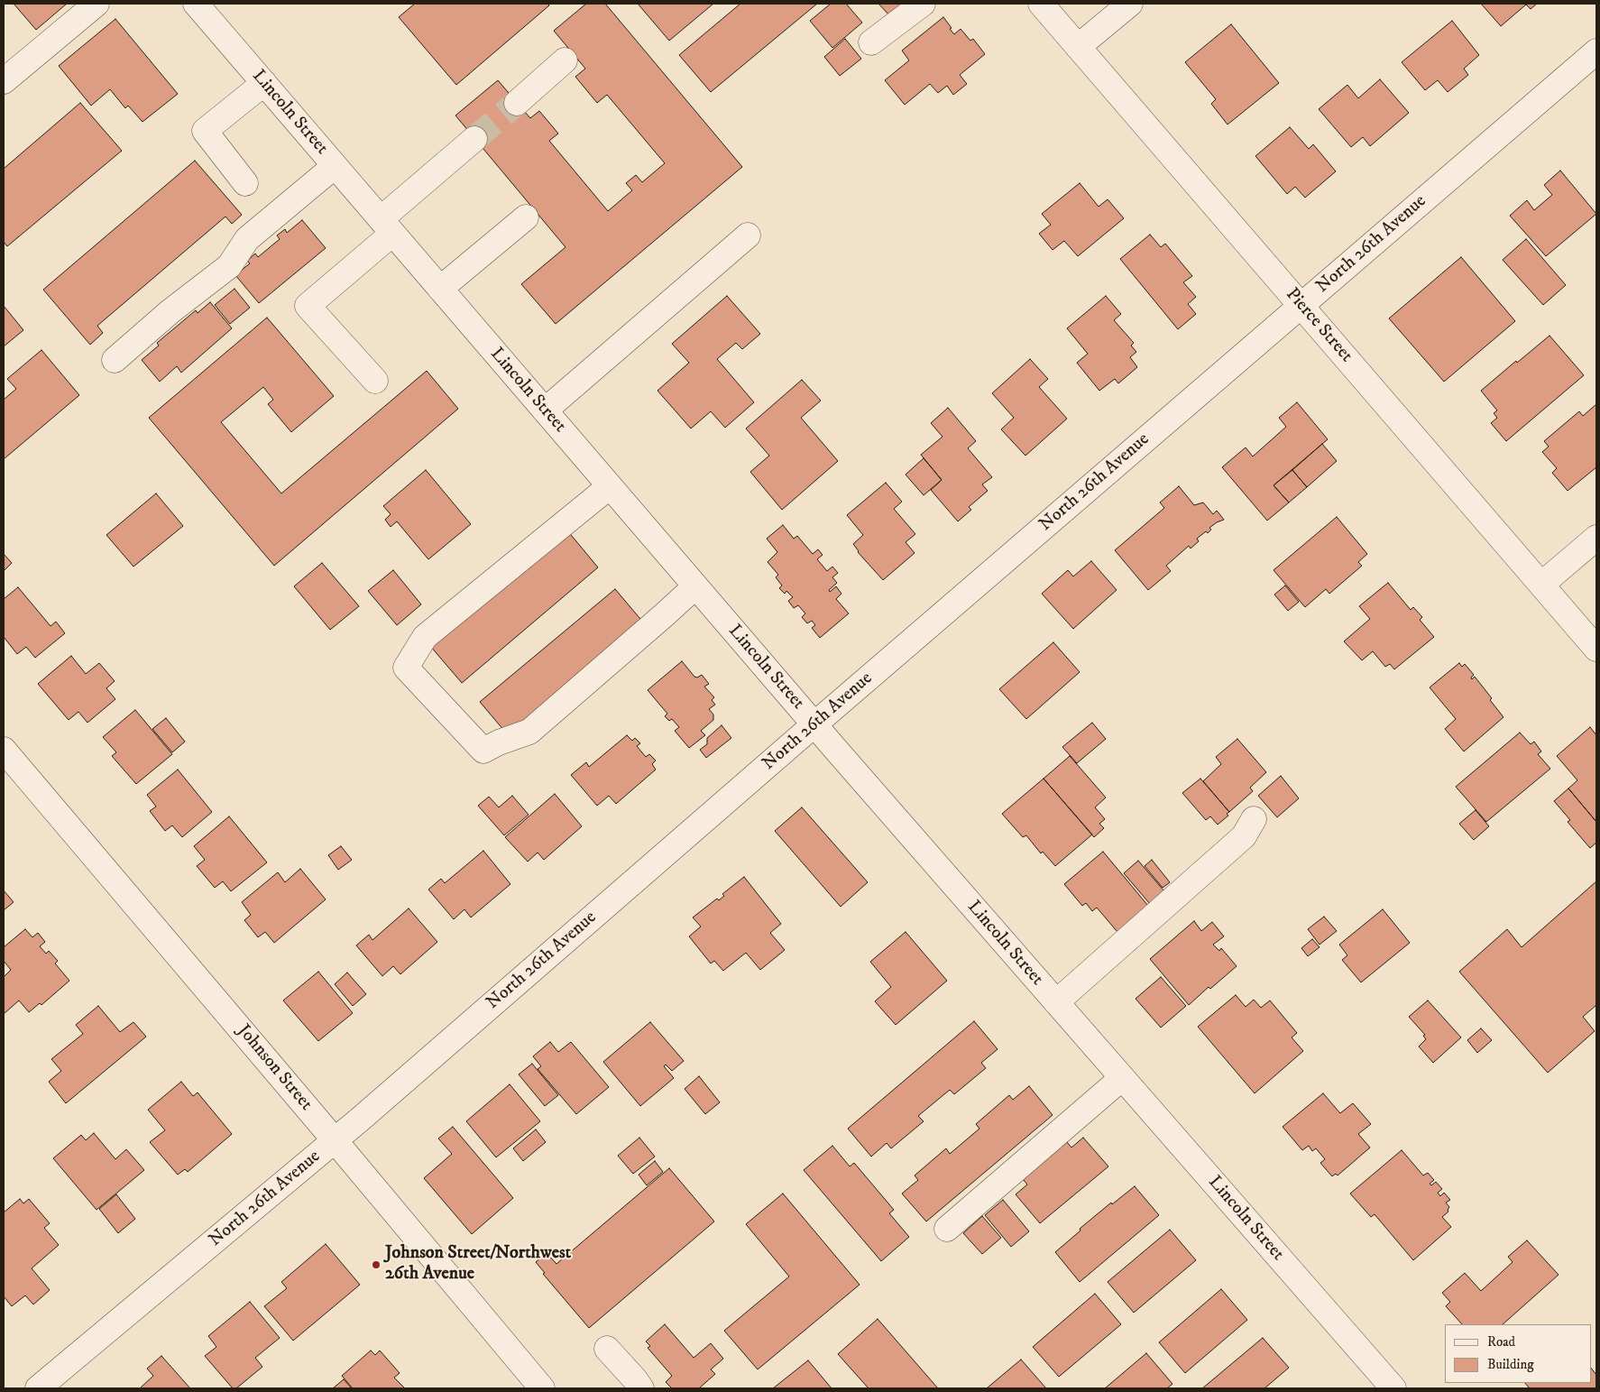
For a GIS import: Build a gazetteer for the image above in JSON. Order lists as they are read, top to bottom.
{
  "streets": {
    "street": [
      "Lincoln Street",
      "North 26th Avenue",
      "Pierce Street",
      "Johnson Street"
    ]
  },
  "crossings": [
    ["Lincoln Street", "North 26th Avenue"],
    ["North 26th Avenue", "Pierce Street"],
    ["North 26th Avenue", "Johnson Street"]
  ],
  "places": ["Johnson Street/Northwest 26th Avenue"],
  "legend": ["Road", "Building"]
}
